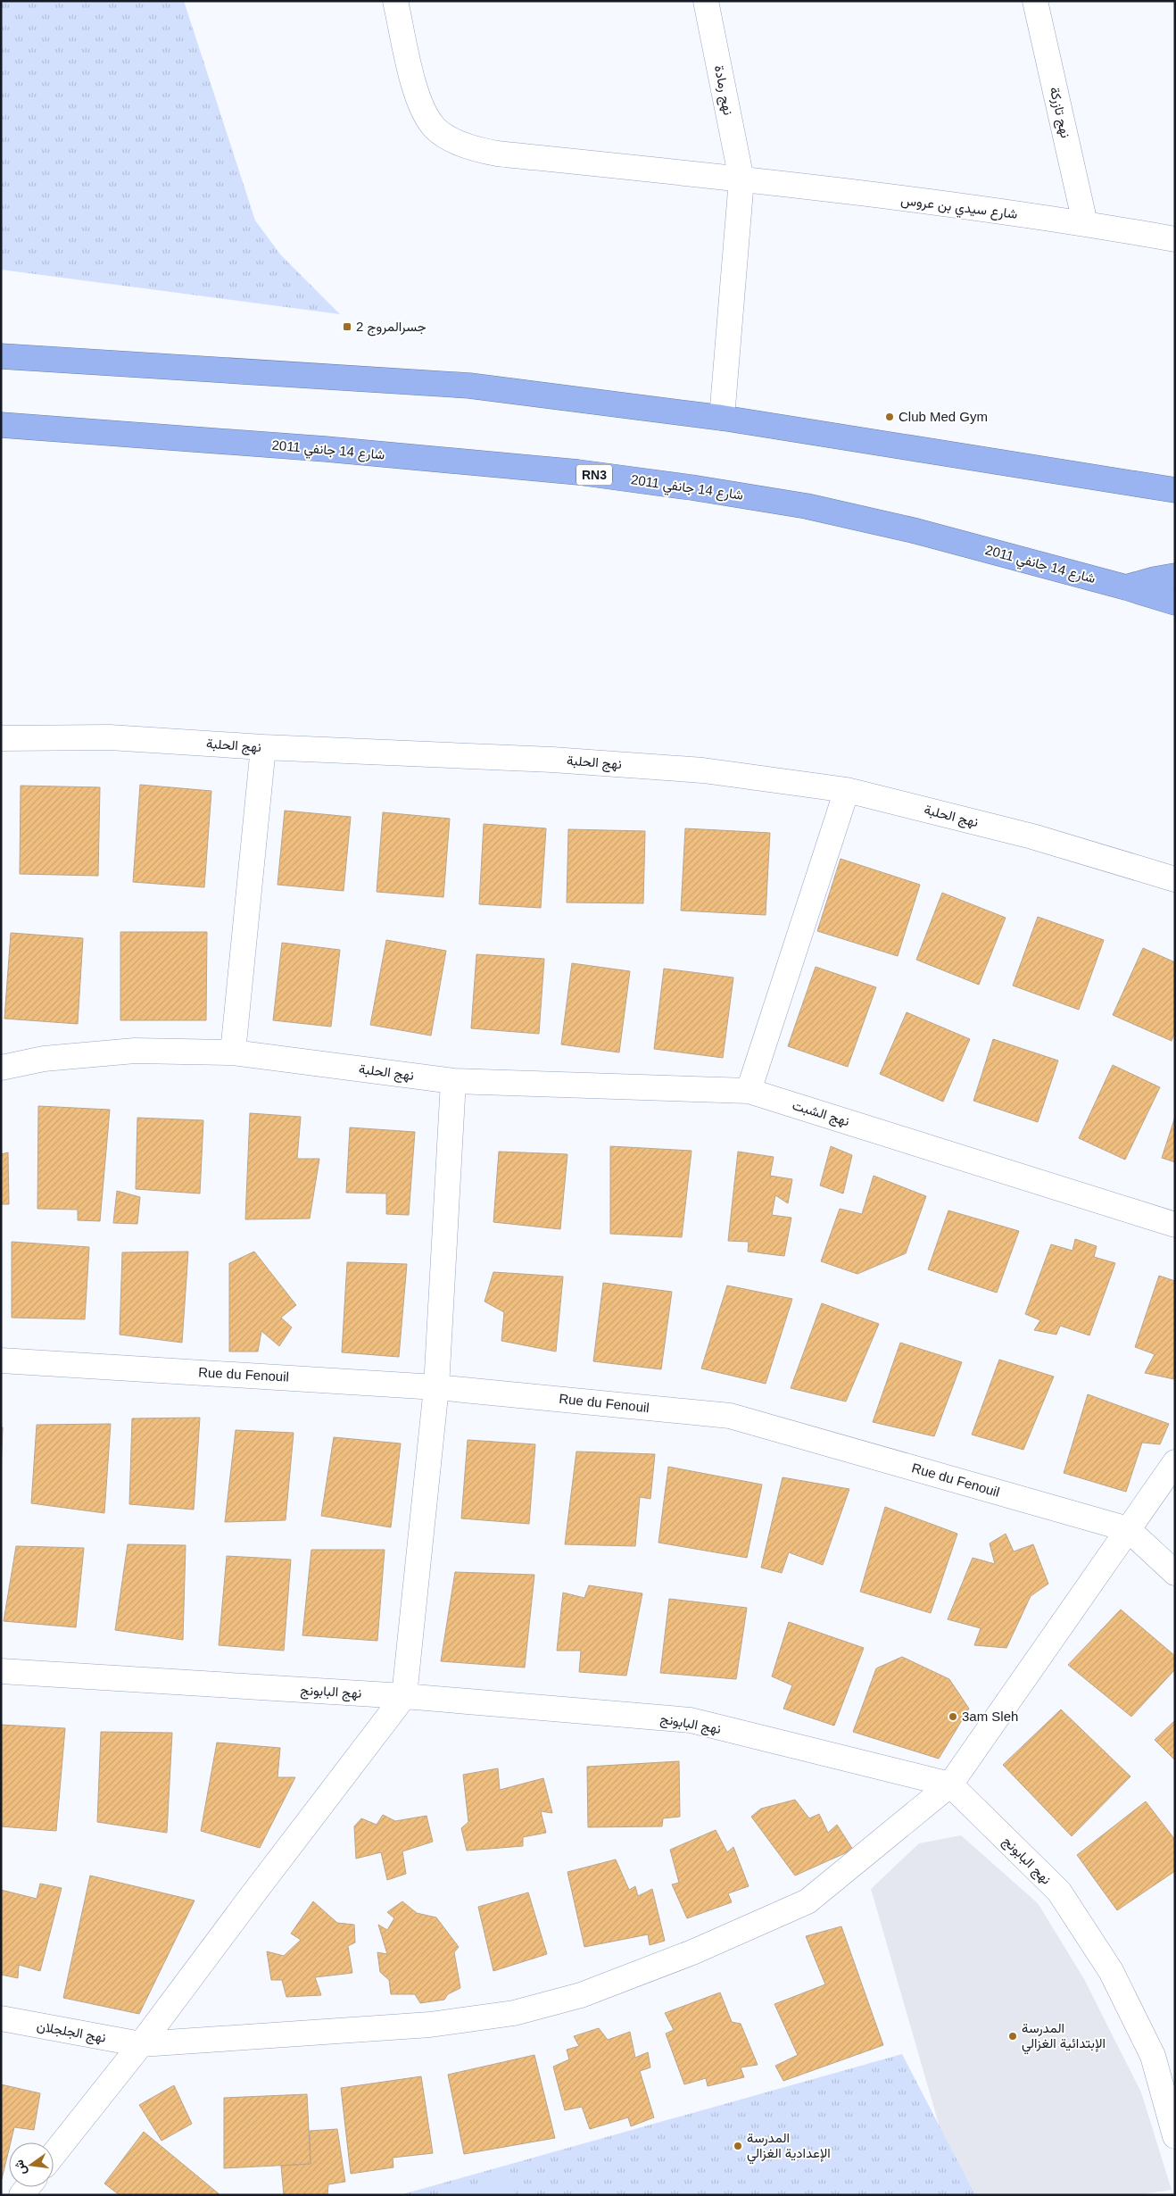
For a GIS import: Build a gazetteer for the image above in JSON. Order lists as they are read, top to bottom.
{
  "streets": {
    "highway": ["شارع 14 جانفي 2011", "RN3"],
    "street": [
      "نهج رمادة",
      "نهج تازركة",
      "شارع سيدي بن عروس",
      "نهج الحلبة",
      "نهج الشبت",
      "Rue du Fenouil",
      "نهج البابونج",
      "نهج الجلجلان"
    ]
  },
  "crossings": [
    ["نهج رمادة", "شارع سيدي بن عروس"],
    ["نهج تازركة", "شارع سيدي بن عروس"],
    ["نهج الحلبة", "نهج الشبت"],
    ["Rue du Fenouil", "نهج الجلجلان"],
    ["نهج البابونج", "نهج الجلجلان"]
  ],
  "places": {
    "transit": ["جسرالمروج 2"],
    "other": [
      "Club Med Gym",
      "3am Sleh",
      "المدرسة الإبتدائية الغزالي",
      "المدرسة الإعدادية الغزالي"
    ]
  },
  "north": "left"
}
